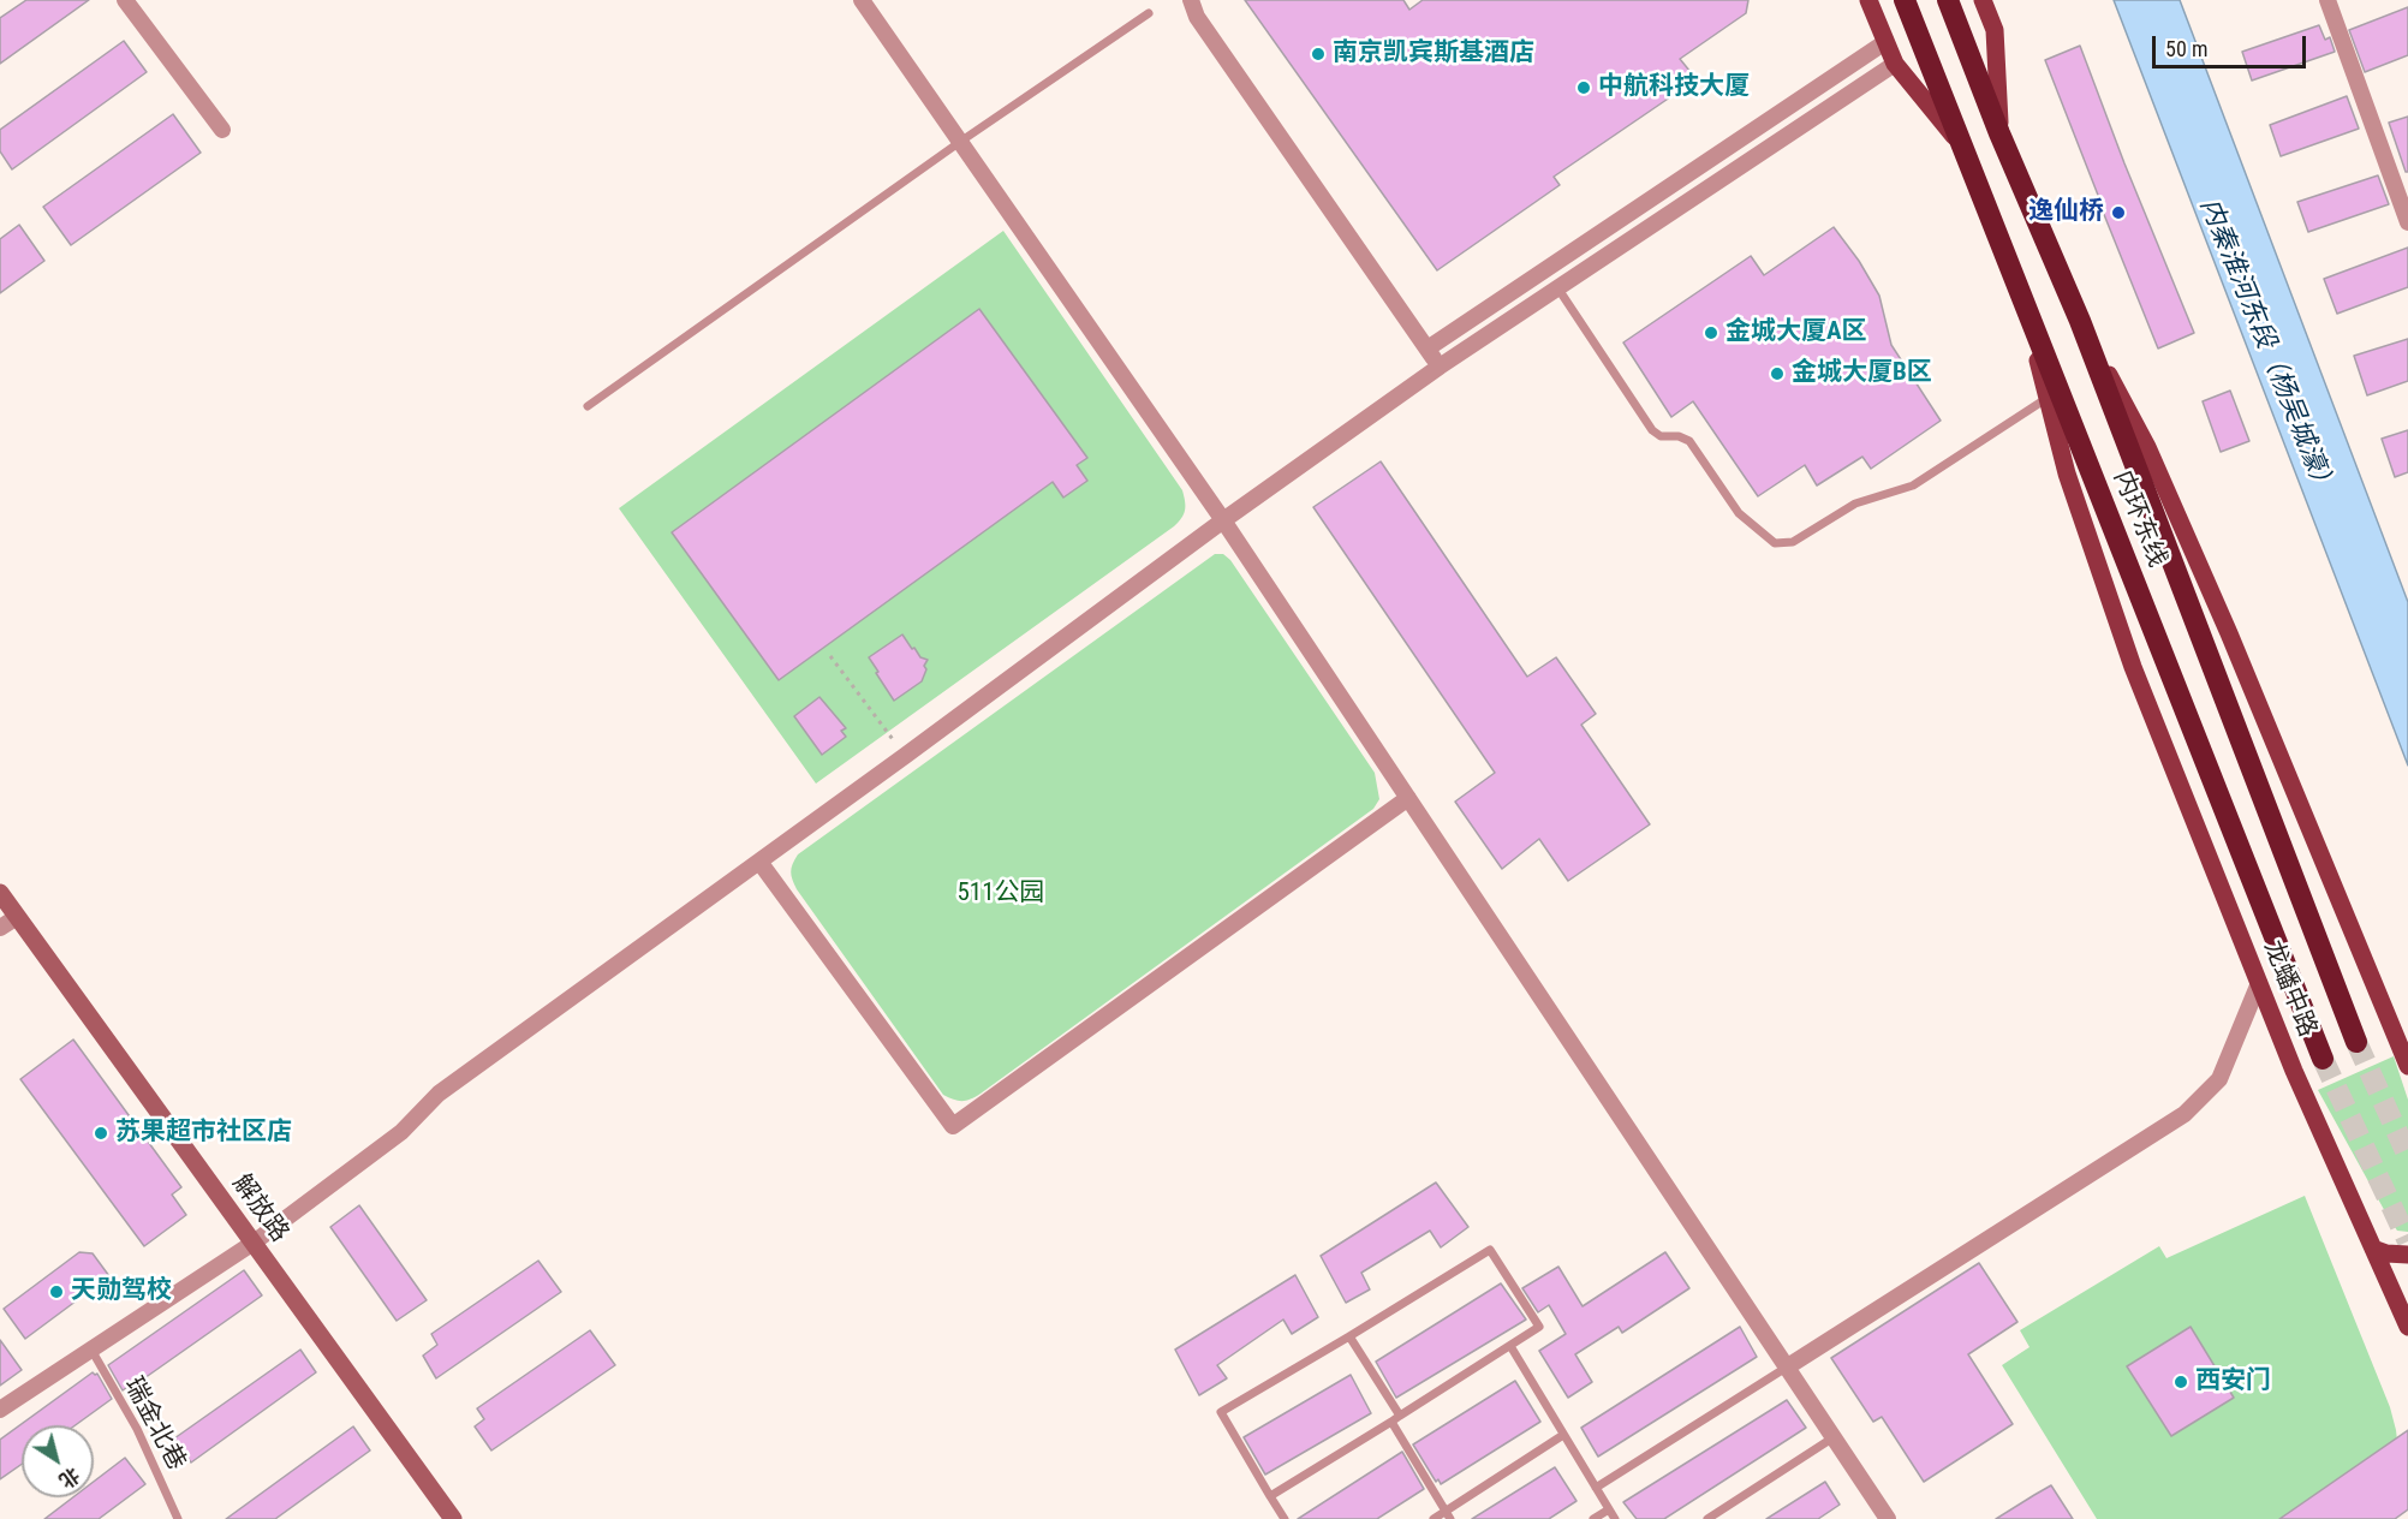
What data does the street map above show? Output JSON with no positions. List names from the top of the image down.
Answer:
{
  "streets": {
    "highway": ["内环东线"],
    "main road": ["龙蟠中路"],
    "street": ["解放路"],
    "lane": ["瑞金北巷"]
  },
  "crossings": [
    ["内环东线", "龙蟠中路"]
  ],
  "water": ["内秦淮河东段（杨吴城濠）"],
  "parks": ["511公园"],
  "places": [
    "南京凯宾斯基酒店",
    "中航科技大厦",
    "逸仙桥",
    "金城大厦A区",
    "金城大厦B区",
    "苏果超市社区店",
    "天勋驾校",
    "西安门"
  ],
  "scale_bar": "50 m",
  "north": "bottom right"
}
